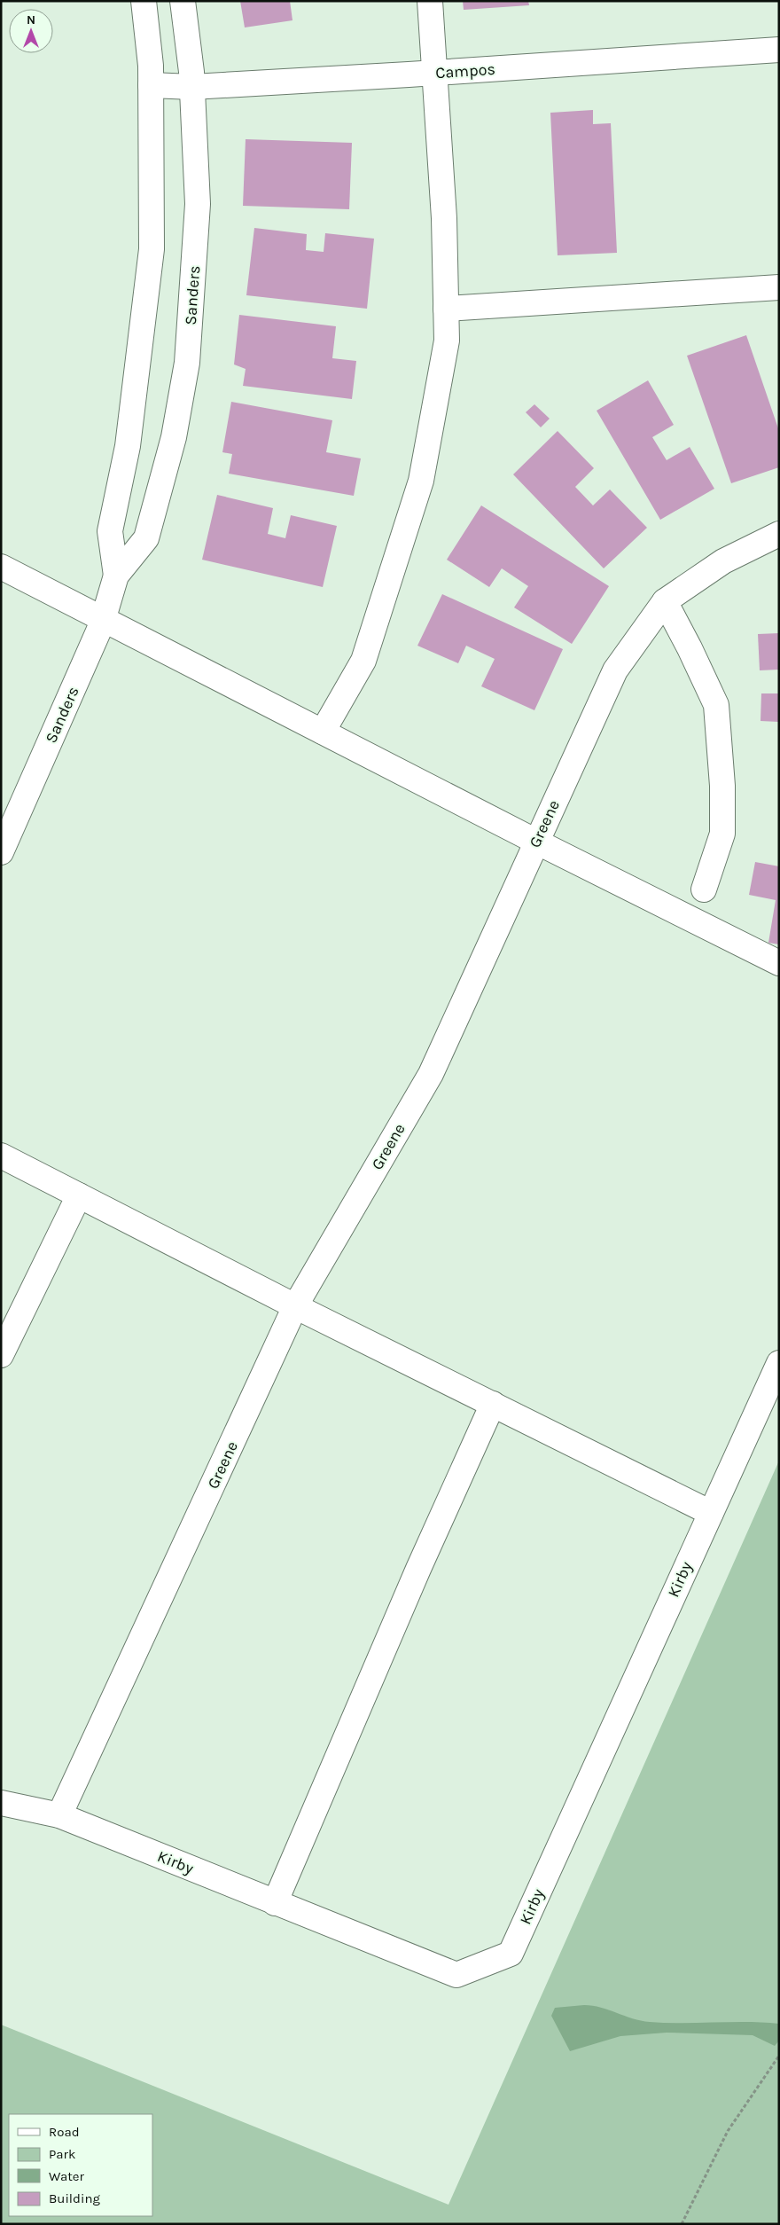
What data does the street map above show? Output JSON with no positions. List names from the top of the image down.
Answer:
{
  "streets": {
    "street": [
      "Campos",
      "Sanders",
      "Greene",
      "Kirby"
    ]
  },
  "crossings": [
    ["Campos", "Sanders"],
    ["Greene", "Kirby"]
  ],
  "legend": [
    "Road",
    "Park",
    "Water",
    "Building"
  ],
  "north": "top"
}
